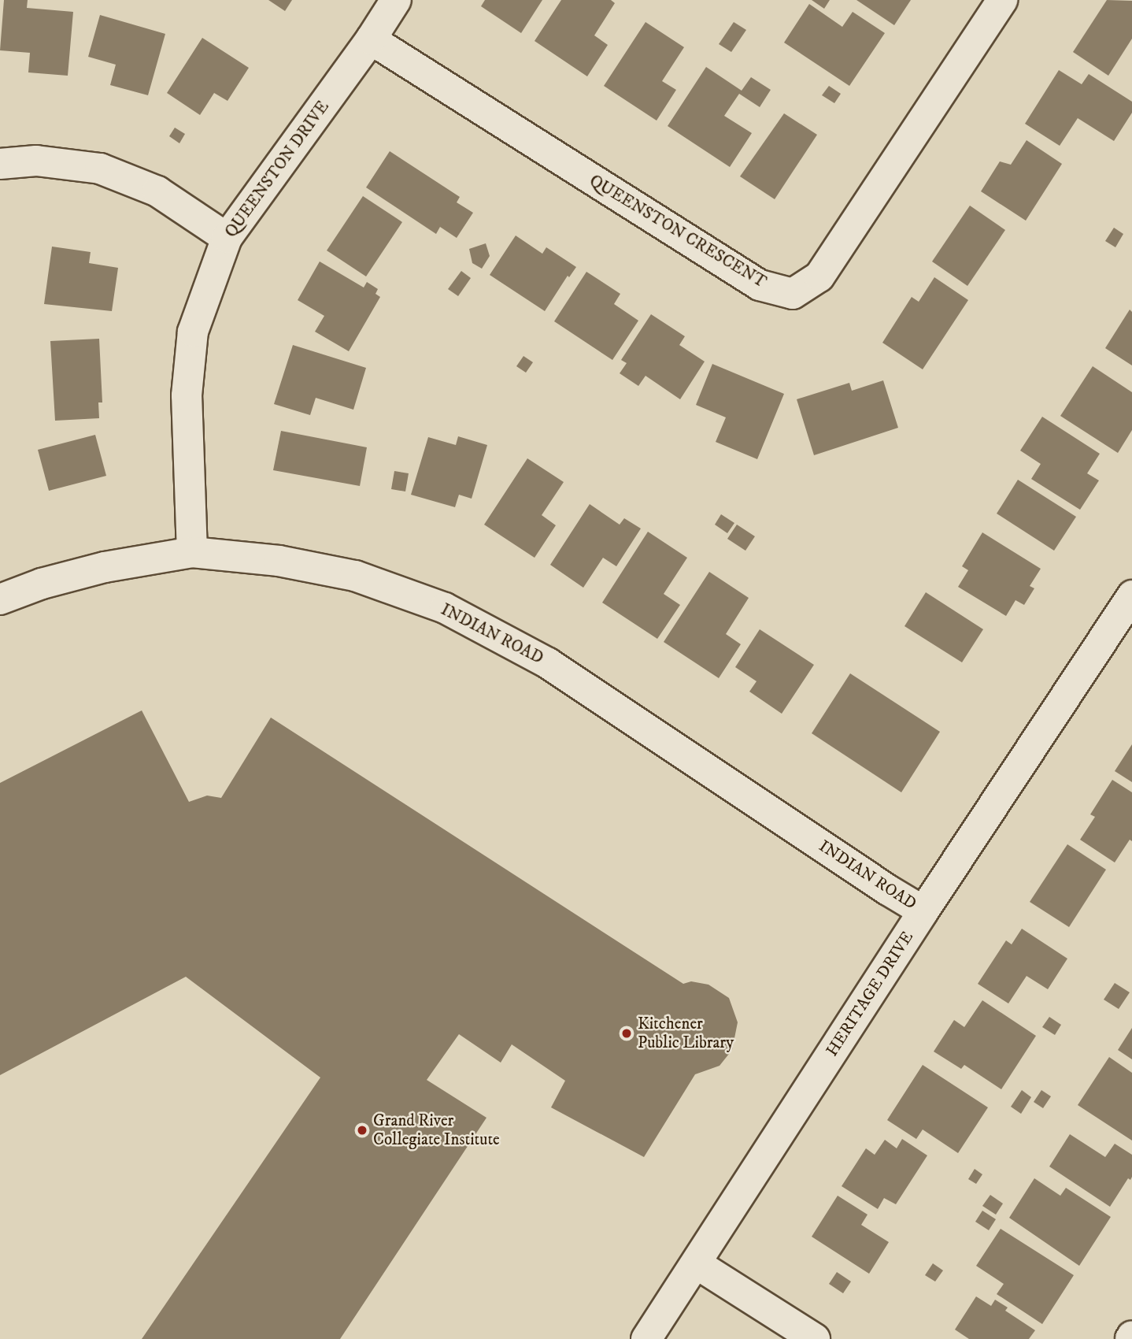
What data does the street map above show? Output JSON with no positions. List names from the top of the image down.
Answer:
{
  "streets": {
    "street": [
      "QUEENSTON DRIVE",
      "QUEENSTON CRESCENT",
      "INDIAN ROAD",
      "HERITAGE DRIVE"
    ]
  },
  "crossings": [
    ["QUEENSTON DRIVE", "QUEENSTON CRESCENT"],
    ["QUEENSTON DRIVE", "INDIAN ROAD"],
    ["INDIAN ROAD", "HERITAGE DRIVE"]
  ],
  "places": ["Kitchener Public Library", "Grand River Collegiate Institute"]
}
